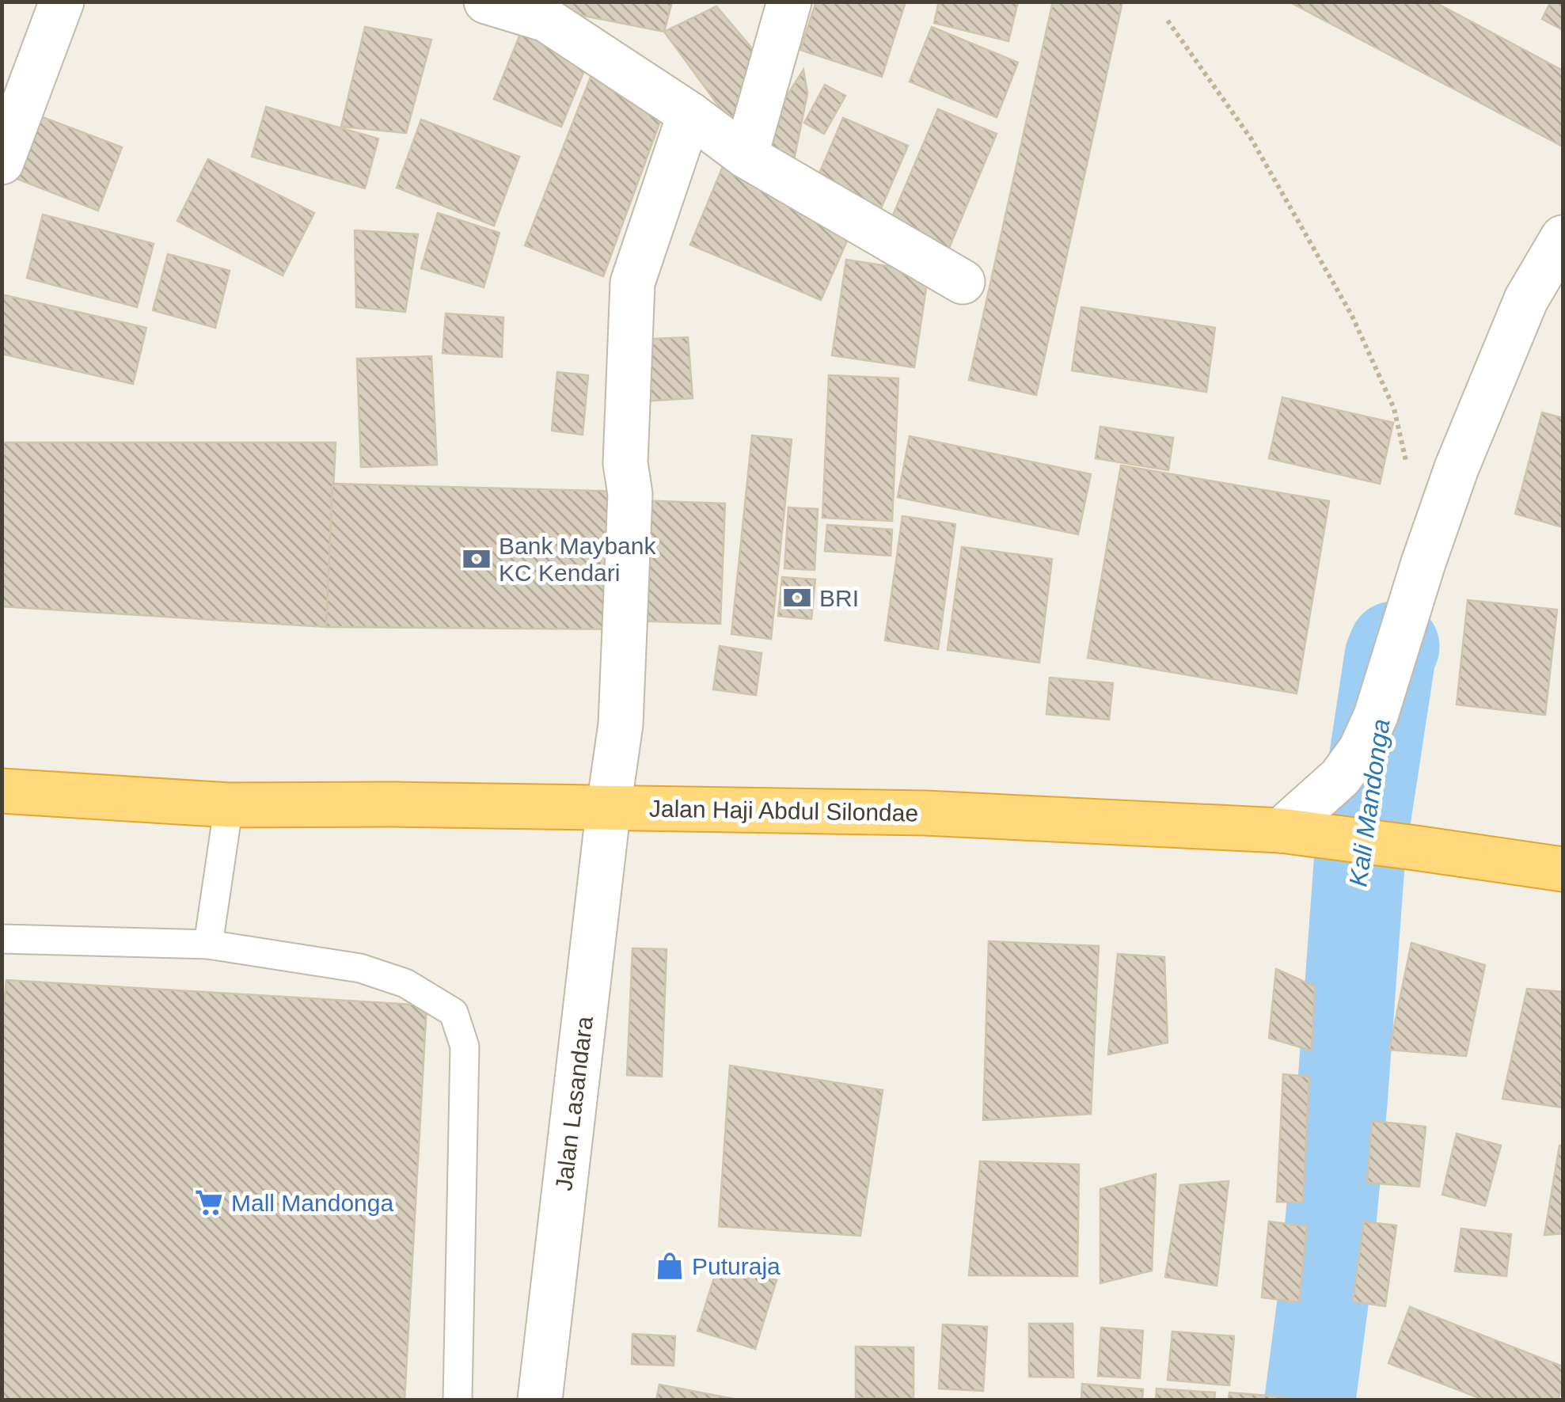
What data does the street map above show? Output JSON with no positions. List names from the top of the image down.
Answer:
{
  "streets": {
    "highway": ["Jalan Haji Abdul Silondae"],
    "street": ["Jalan Lasandara"]
  },
  "crossings": [
    ["Jalan Haji Abdul Silondae", "Jalan Lasandara"]
  ],
  "water": ["Kali Mandonga"],
  "places": {
    "bank": ["Bank Maybank KC Kendari", "BRI"],
    "supermarket": ["Mall Mandonga"],
    "shop": ["Puturaja"]
  }
}
